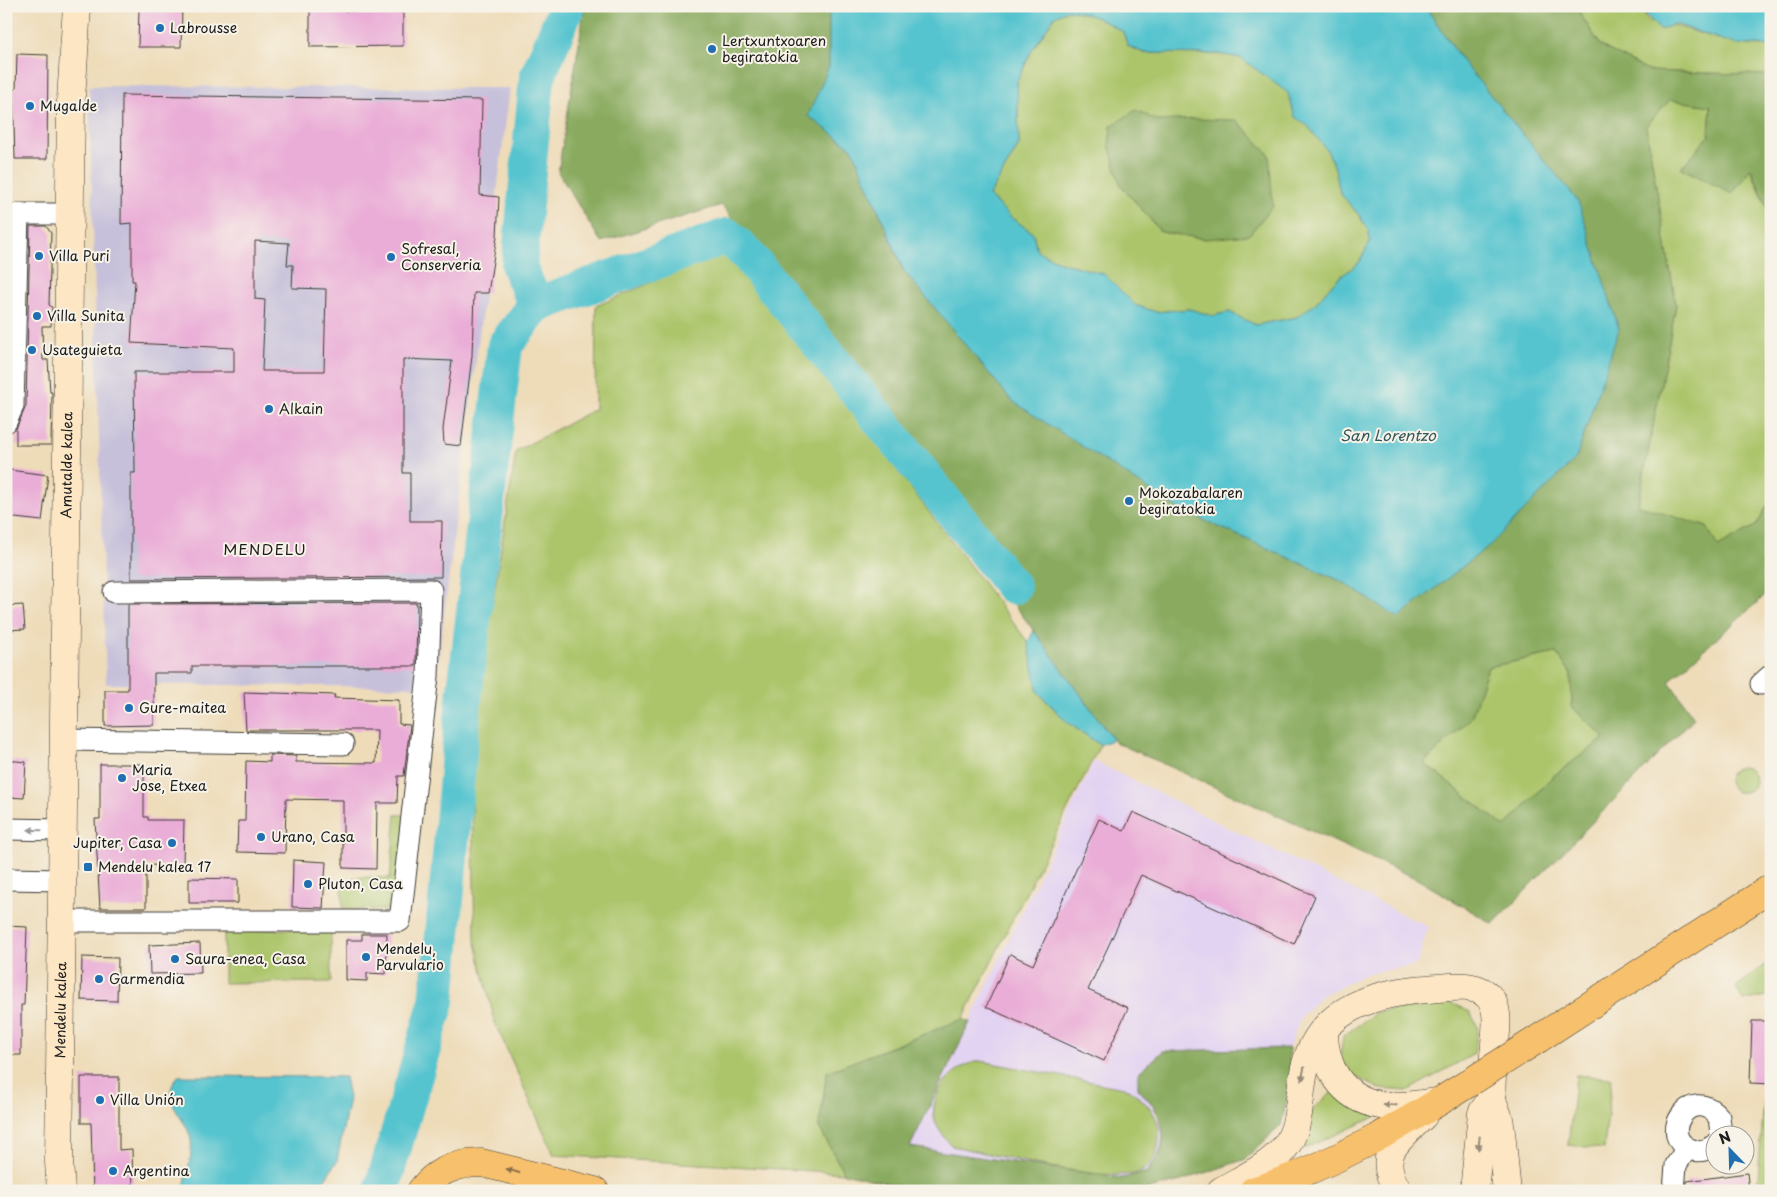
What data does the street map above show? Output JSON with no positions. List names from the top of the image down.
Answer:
{
  "streets": {
    "main road": ["Amutalde kalea", "Mendelu kalea"]
  },
  "crossings": [
    ["Amutalde kalea", "Mendelu kalea"]
  ],
  "districts": ["MENDELU"],
  "water": ["San Lorentzo"],
  "places": {
    "other": [
      "Labrousse",
      "Lertxuntxoaren begiratokia",
      "Mugalde",
      "Villa Puri",
      "Sofresal, Conserveria",
      "Villa Sunita",
      "Usateguieta",
      "Alkain",
      "Mokozabalaren begiratokia",
      "Gure-maitea",
      "Maria Jose, Etxea",
      "Urano, Casa",
      "Jupiter, Casa",
      "Pluton, Casa",
      "Mendelu, Parvulario",
      "Saura-enea, Casa",
      "Garmendia",
      "Villa Unión",
      "Argentina"
    ],
    "transit": ["Mendelu kalea 17"]
  },
  "north": "top left"
}
